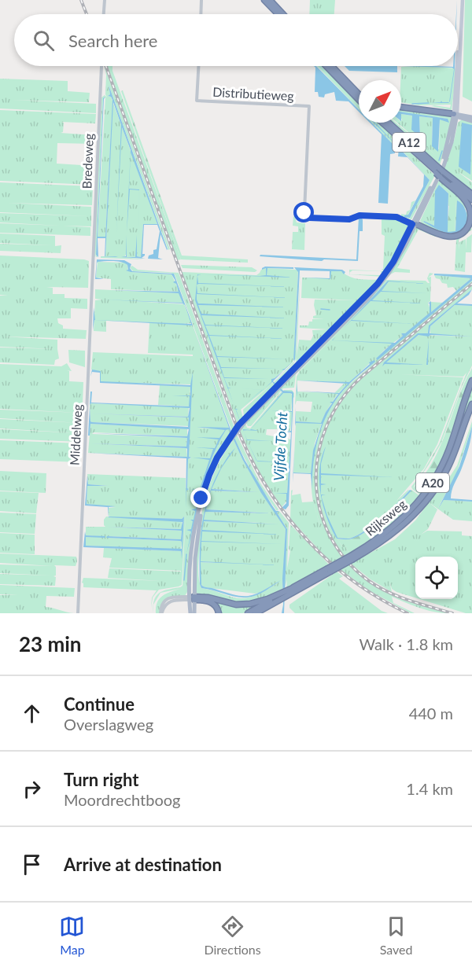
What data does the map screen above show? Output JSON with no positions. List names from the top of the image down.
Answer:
{
  "streets": {
    "highway": ["A12", "A20", "Rijksweg"],
    "street": ["Distributieweg", "Bredeweg", "Middelweg"]
  },
  "crossings": [
    ["Distributieweg", "A12"],
    ["Bredeweg", "Middelweg"],
    ["A20", "Rijksweg"]
  ],
  "water": ["Vijfde Tocht"],
  "north": "top right",
  "page": {
    "search": "Search here",
    "heading": ["23 min", "Walk · 1.8 km"],
    "list": [
      ["Continue", "Overslagweg", "440 m"],
      ["Turn right", "Moordrechtboog", "1.4 km"],
      "Arrive at destination"
    ],
    "nav": ["Map", "Directions", "Saved"]
  }
}
